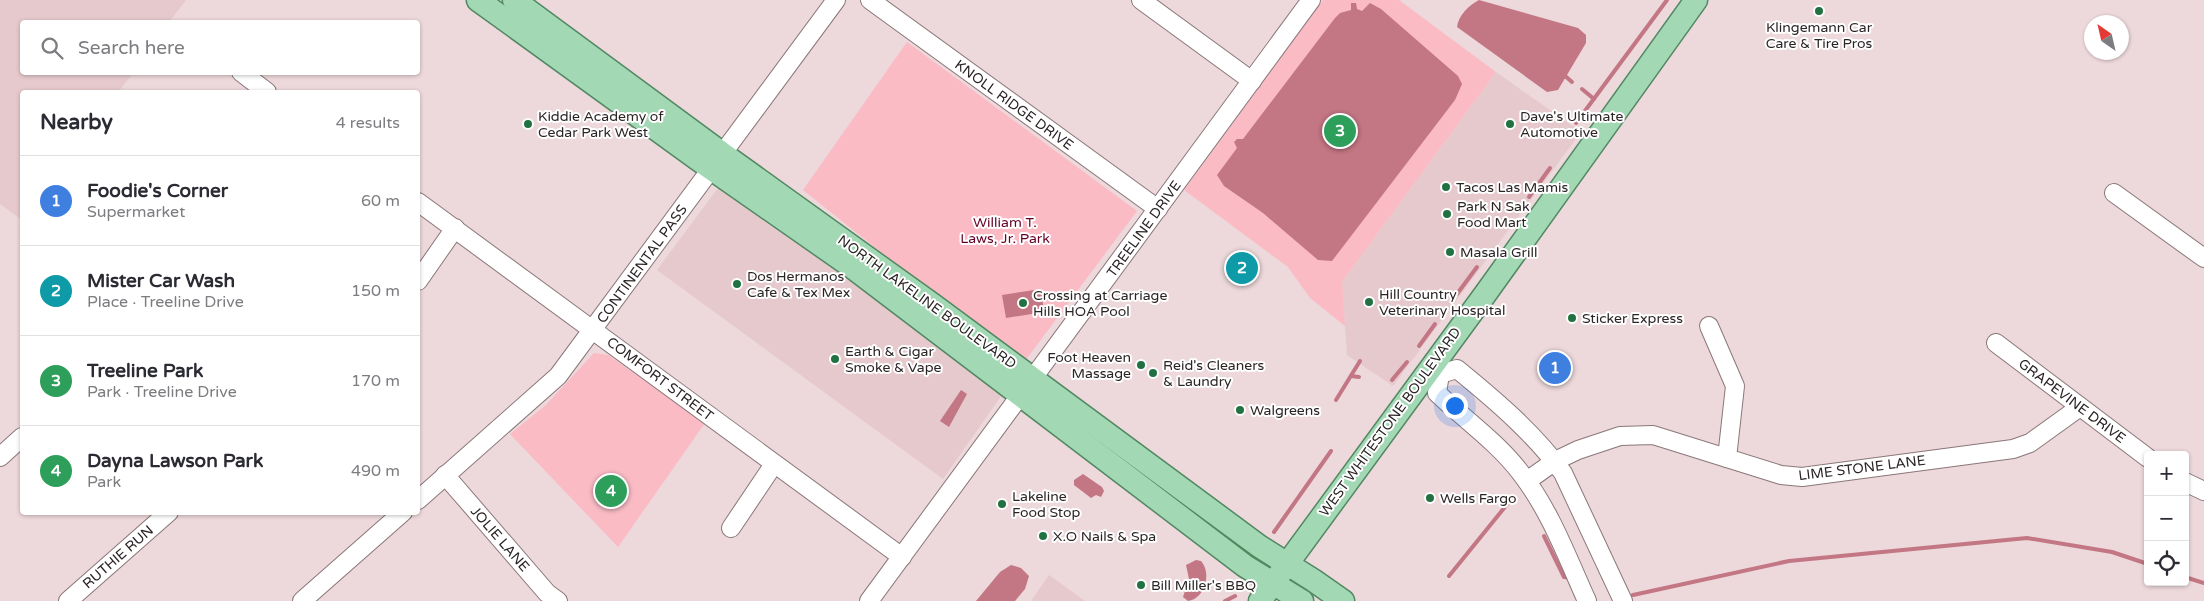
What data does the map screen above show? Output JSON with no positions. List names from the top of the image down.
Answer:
{
  "streets": {
    "main road": ["NORTH LAKELINE BOULEVARD", "WEST WHITESTONE BOULEVARD"],
    "street": [
      "KNOLL RIDGE DRIVE",
      "TREELINE DRIVE",
      "CONTINENTAL PASS",
      "COMFORT STREET",
      "GRAPEVINE DRIVE",
      "LIME STONE LANE",
      "JOLIE LANE",
      "RUTHIE RUN"
    ]
  },
  "crossings": [
    ["KNOLL RIDGE DRIVE", "TREELINE DRIVE"],
    ["TREELINE DRIVE", "NORTH LAKELINE BOULEVARD"],
    ["TREELINE DRIVE", "COMFORT STREET"],
    ["CONTINENTAL PASS", "NORTH LAKELINE BOULEVARD"],
    ["CONTINENTAL PASS", "COMFORT STREET"],
    ["CONTINENTAL PASS", "JOLIE LANE"],
    ["NORTH LAKELINE BOULEVARD", "WEST WHITESTONE BOULEVARD"],
    ["GRAPEVINE DRIVE", "LIME STONE LANE"]
  ],
  "parks": ["William T. Laws, Jr. Park"],
  "places": [
    "Klingemann Car Care & Tire Pros",
    "Kiddie Academy of Cedar Park West",
    "Dave's Ultimate Automotive",
    "Tacos Las Mamis",
    "Park N Sak Food Mart",
    "Masala Grill",
    "Dos Hermanos Cafe & Tex Mex",
    "Hill Country Veterinary Hospital",
    "Crossing at Carriage Hills HOA Pool",
    "Sticker Express",
    "Earth & Cigar Smoke & Vape",
    "Foot Heaven Massage",
    "Reid's Cleaners & Laundry",
    "Walgreens",
    "Wells Fargo",
    "Lakeline Food Stop",
    "X.O Nails & Spa",
    "Bill Miller's BBQ"
  ],
  "north": "top left",
  "page": {
    "search": "Search here",
    "heading": ["Nearby", "4 results"],
    "pins": [
      "3",
      "2",
      "1",
      "4"
    ],
    "list": [
      {
        "mark": "1",
        "name": "Foodie's Corner",
        "note": "Supermarket",
        "value": "60 m"
      },
      {
        "mark": "2",
        "name": "Mister Car Wash",
        "note": "Place · Treeline Drive",
        "value": "150 m"
      },
      {
        "mark": "3",
        "name": "Treeline Park",
        "note": "Park · Treeline Drive",
        "value": "170 m"
      },
      {
        "mark": "4",
        "name": "Dayna Lawson Park",
        "note": "Park",
        "value": "490 m"
      }
    ],
    "map_buttons": ["+", "−"]
  }
}
